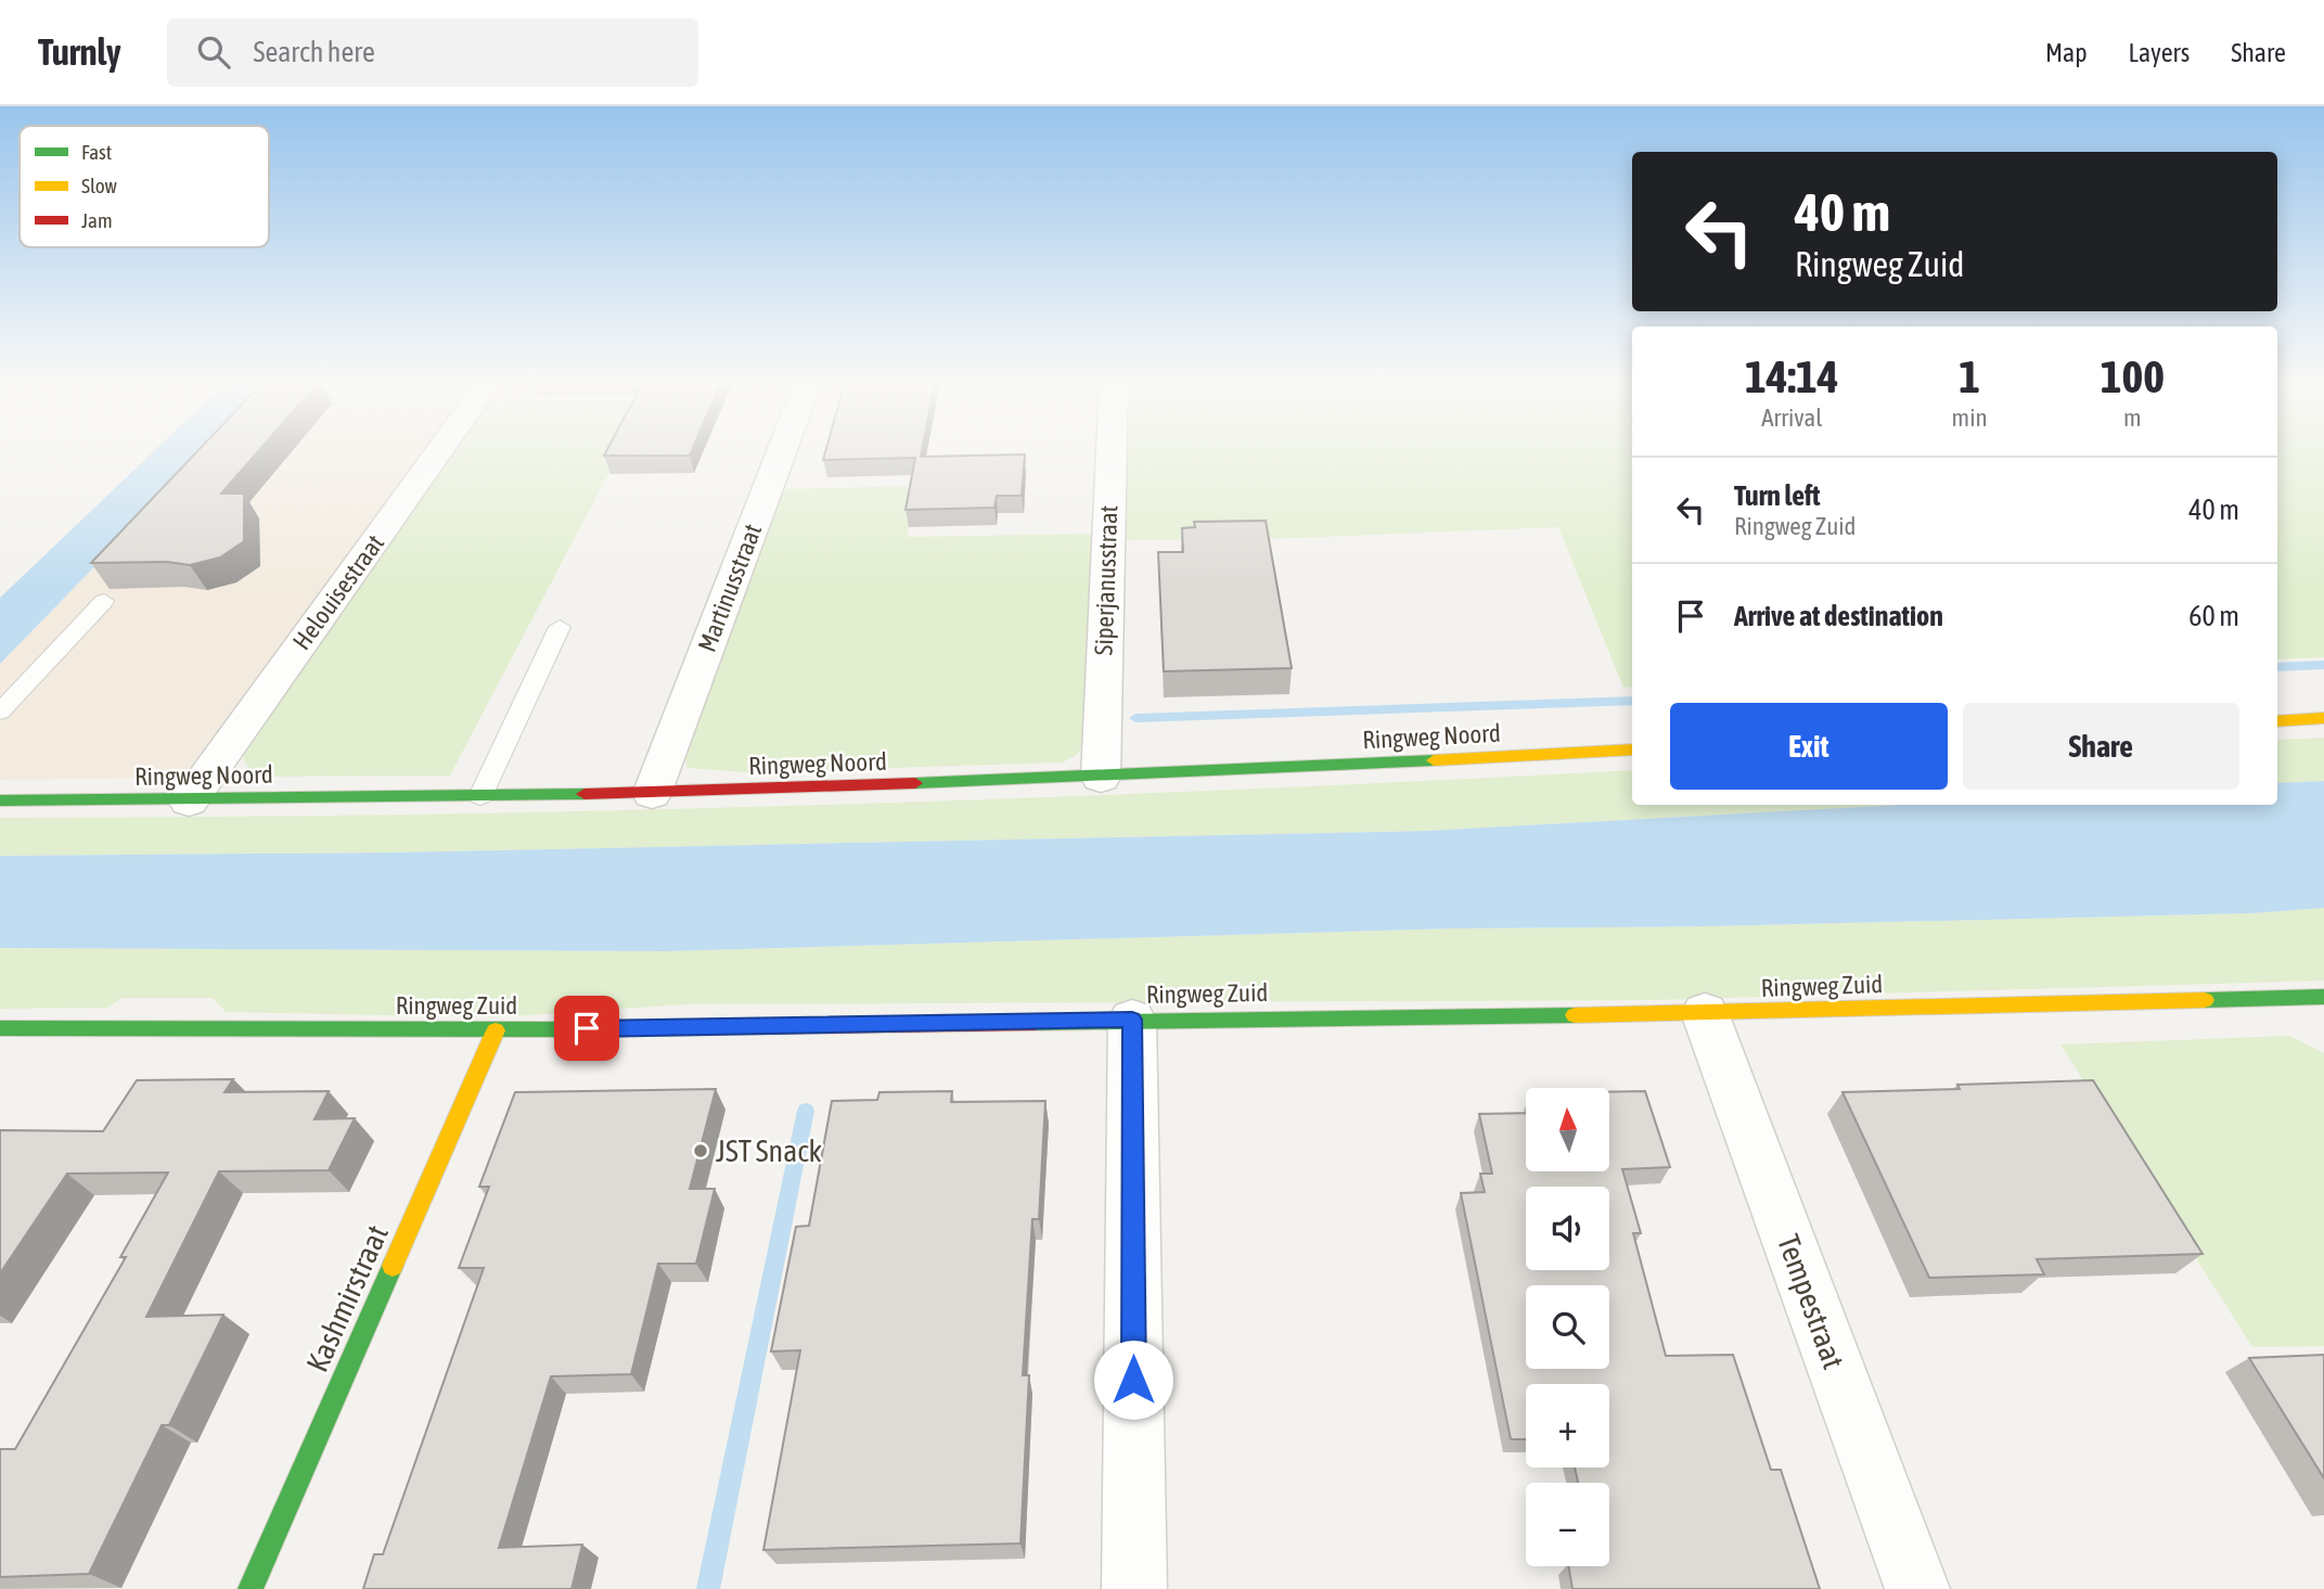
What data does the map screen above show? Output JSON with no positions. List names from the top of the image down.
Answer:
{
  "streets": {
    "street": [
      "Siperjanusstraat",
      "Martinusstraat",
      "Helouisestraat",
      "Ringweg Noord",
      "Ringweg Zuid",
      "Kashmirstraat",
      "Tempestraat"
    ]
  },
  "crossings": [
    ["Siperjanusstraat", "Ringweg Noord"],
    ["Martinusstraat", "Ringweg Noord"],
    ["Helouisestraat", "Ringweg Noord"],
    ["Ringweg Zuid", "Kashmirstraat"],
    ["Ringweg Zuid", "Tempestraat"]
  ],
  "places": ["JST Snack"],
  "legend": ["Fast", "Slow", "Jam"],
  "north": "top",
  "page": {
    "header": "Turnly",
    "search": "Search here",
    "nav": ["Map", "Layers", "Share"],
    "turn": ["40 m", "Ringweg Zuid"],
    "eta": [
      "14:14",
      "Arrival",
      "1",
      "min",
      "100",
      "m"
    ],
    "list": [
      {
        "name": "Turn left",
        "note": "Ringweg Zuid",
        "value": "40 m"
      },
      {
        "name": "Arrive at destination",
        "value": "60 m"
      }
    ],
    "buttons": ["Exit", "Share"],
    "map_buttons": ["+", "−"]
  }
}
